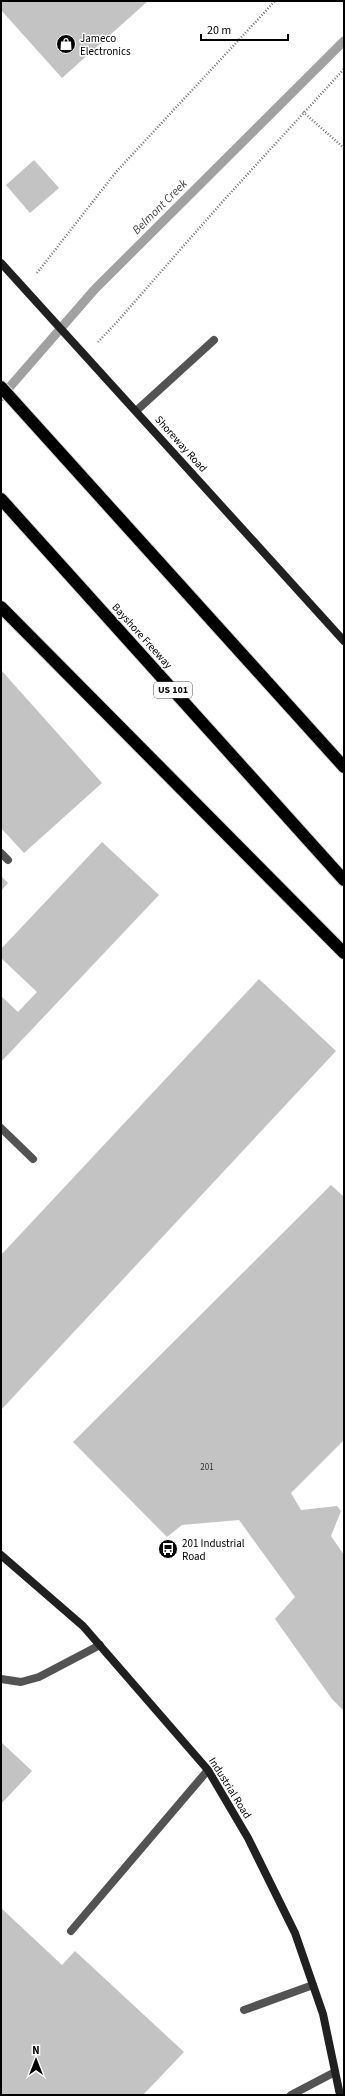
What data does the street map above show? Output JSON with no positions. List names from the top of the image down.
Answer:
{
  "streets": {
    "highway": ["Bayshore Freeway", "US 101"],
    "main road": ["Shoreway Road", "Industrial Road"]
  },
  "water": ["Belmont Creek"],
  "places": {
    "shop": ["Jameco Electronics"],
    "bus stop": ["201 Industrial Road"]
  },
  "house_numbers": ["201"],
  "scale_bar": "20 m",
  "north": "top"
}
